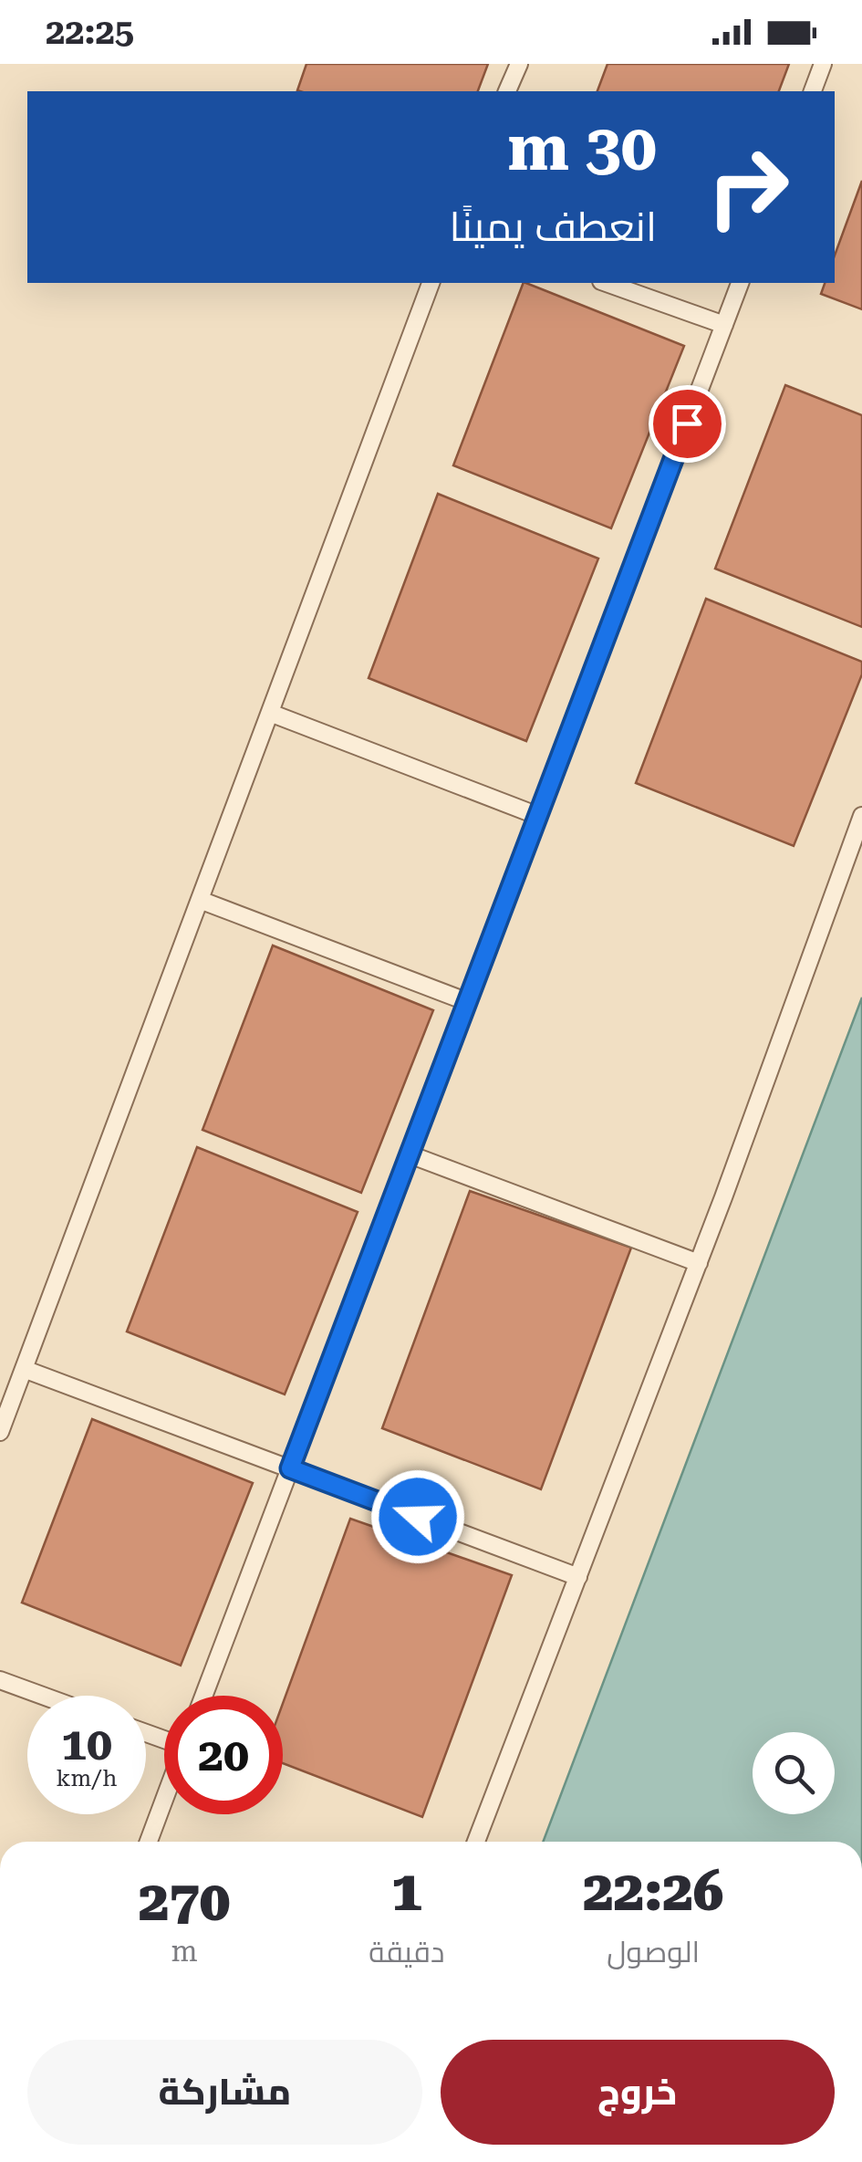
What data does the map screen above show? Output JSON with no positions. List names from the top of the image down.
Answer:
{
  "page": {
    "status": "22:25",
    "turn": ["30 m", "انعطف يمينًا"],
    "speed": "10 km/h",
    "limit": "20",
    "eta": [
      "22:26",
      "الوصول",
      "1",
      "دقيقة",
      "270",
      "m"
    ],
    "buttons": ["خروج", "مشاركة"]
  }
}
